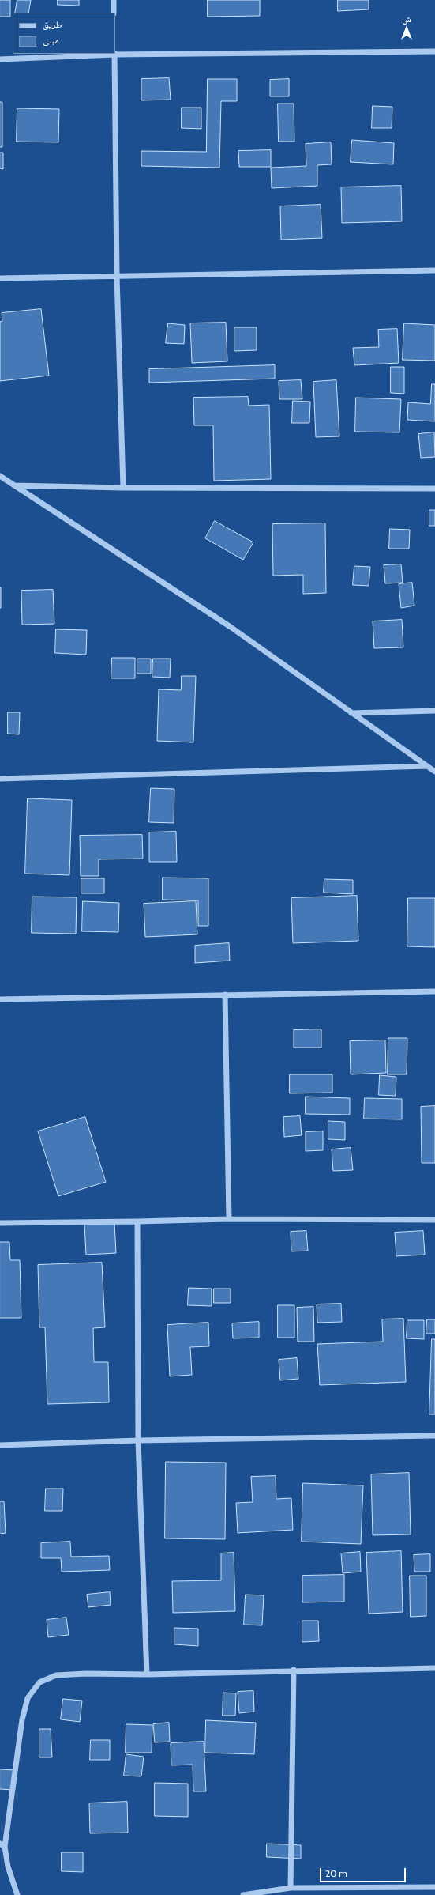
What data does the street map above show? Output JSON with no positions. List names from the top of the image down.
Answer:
{
  "legend": ["طريق", "مبنى"],
  "scale_bar": "20 m",
  "north": "top"
}
